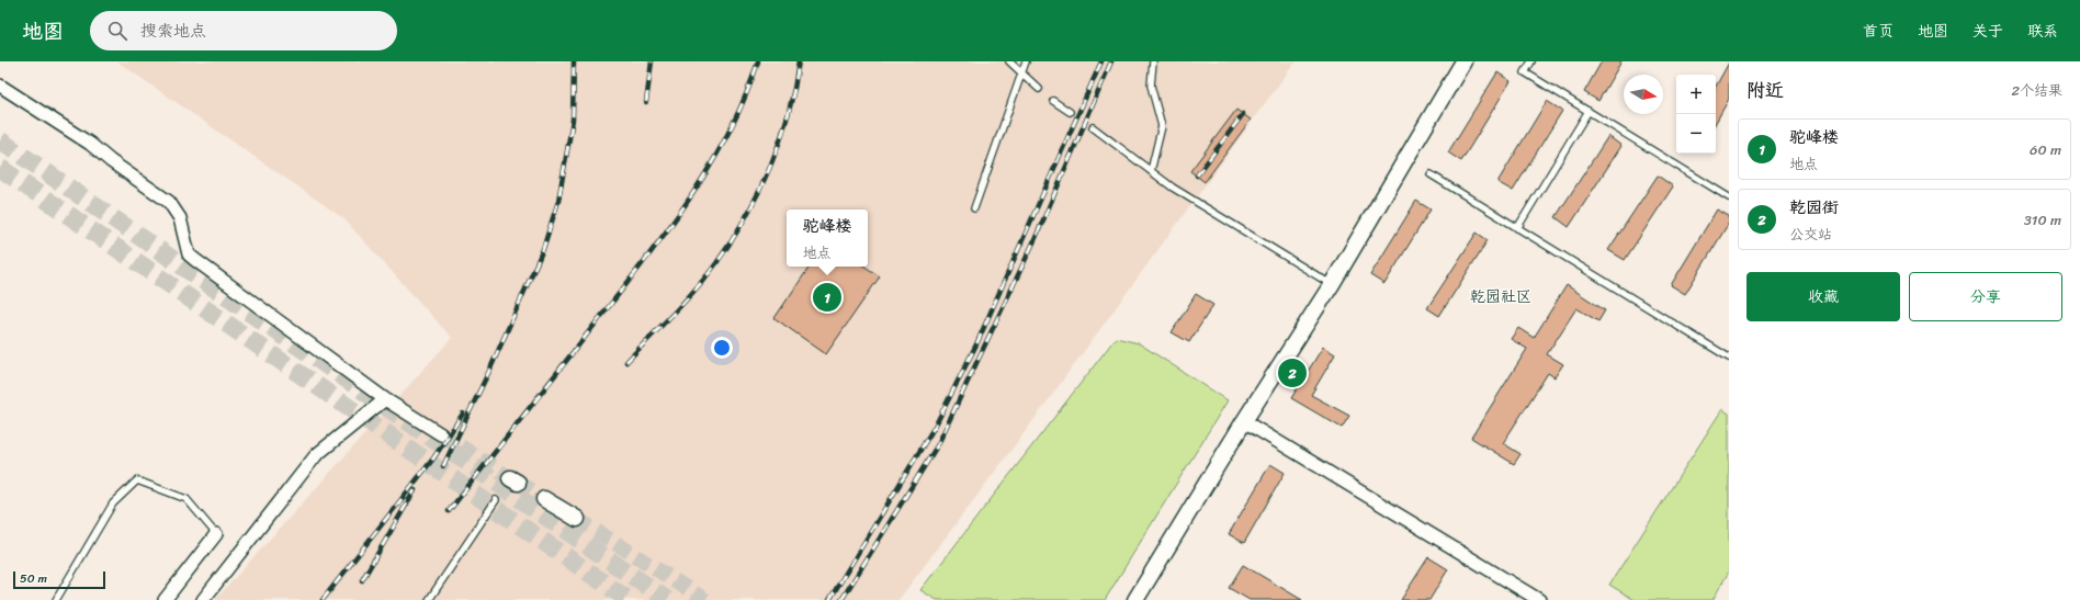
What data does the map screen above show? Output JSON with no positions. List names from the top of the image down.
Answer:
{
  "districts": ["乾园社区"],
  "scale_bar": "50 m",
  "north": "right",
  "page": {
    "header": "地图",
    "search": "搜索地点",
    "nav": [
      "首页",
      "地图",
      "关于",
      "联系"
    ],
    "heading": ["附近", "2个结果"],
    "map_buttons": ["+", "−"],
    "list": [
      {
        "mark": "1",
        "name": "驼峰楼",
        "note": "地点",
        "value": "60 m"
      },
      {
        "mark": "2",
        "name": "乾园街",
        "note": "公交站",
        "value": "310 m"
      }
    ],
    "popup": ["驼峰楼", "地点"],
    "buttons": ["收藏", "分享"],
    "pins": ["1", "2"],
    "scale": "50 m"
  }
}
